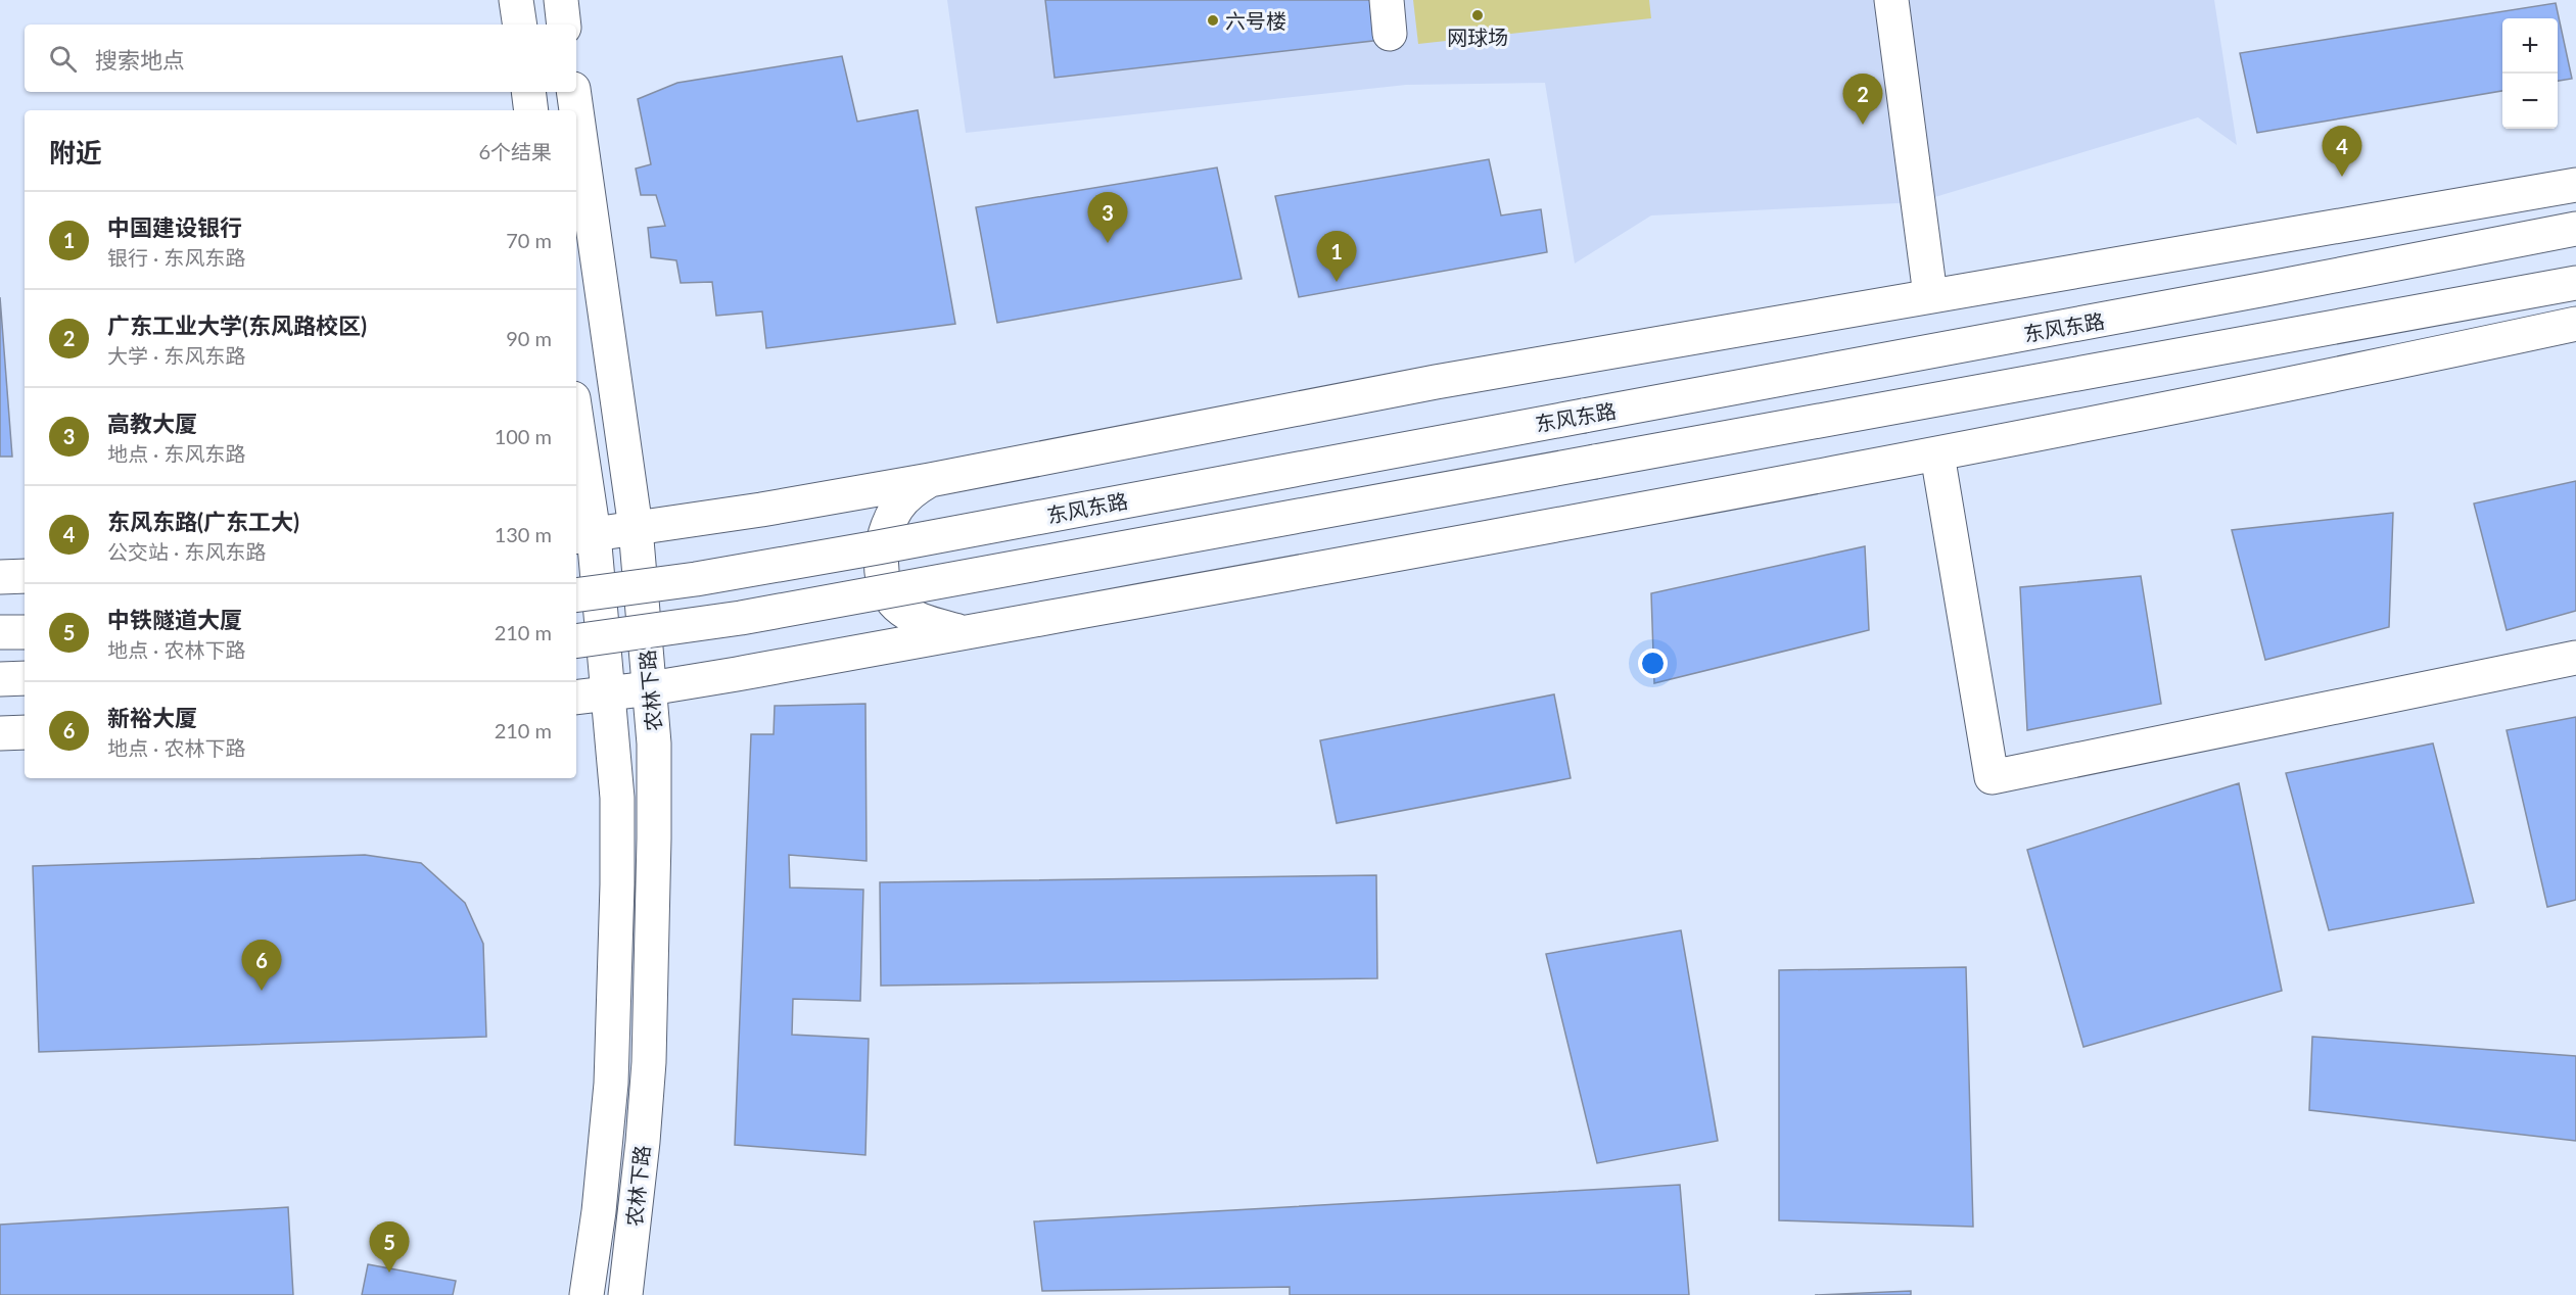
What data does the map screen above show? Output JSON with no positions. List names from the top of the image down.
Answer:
{
  "streets": {
    "main road": ["东风东路", "农林下路"]
  },
  "places": ["网球场", "六号楼"],
  "page": {
    "map_buttons": ["+", "−"],
    "search": "搜索地点",
    "pins": [
      "2",
      "4",
      "3",
      "1",
      "6",
      "5"
    ],
    "heading": ["附近", "6个结果"],
    "list": [
      {
        "mark": "1",
        "name": "中国建设银行",
        "note": "银行 · 东风东路",
        "value": "70 m"
      },
      {
        "mark": "2",
        "name": "广东工业大学(东风路校区)",
        "note": "大学 · 东风东路",
        "value": "90 m"
      },
      {
        "mark": "3",
        "name": "高教大厦",
        "note": "地点 · 东风东路",
        "value": "100 m"
      },
      {
        "mark": "4",
        "name": "东风东路(广东工大)",
        "note": "公交站 · 东风东路",
        "value": "130 m"
      },
      {
        "mark": "5",
        "name": "中铁隧道大厦",
        "note": "地点 · 农林下路",
        "value": "210 m"
      },
      {
        "mark": "6",
        "name": "新裕大厦",
        "note": "地点 · 农林下路",
        "value": "210 m"
      }
    ]
  }
}
